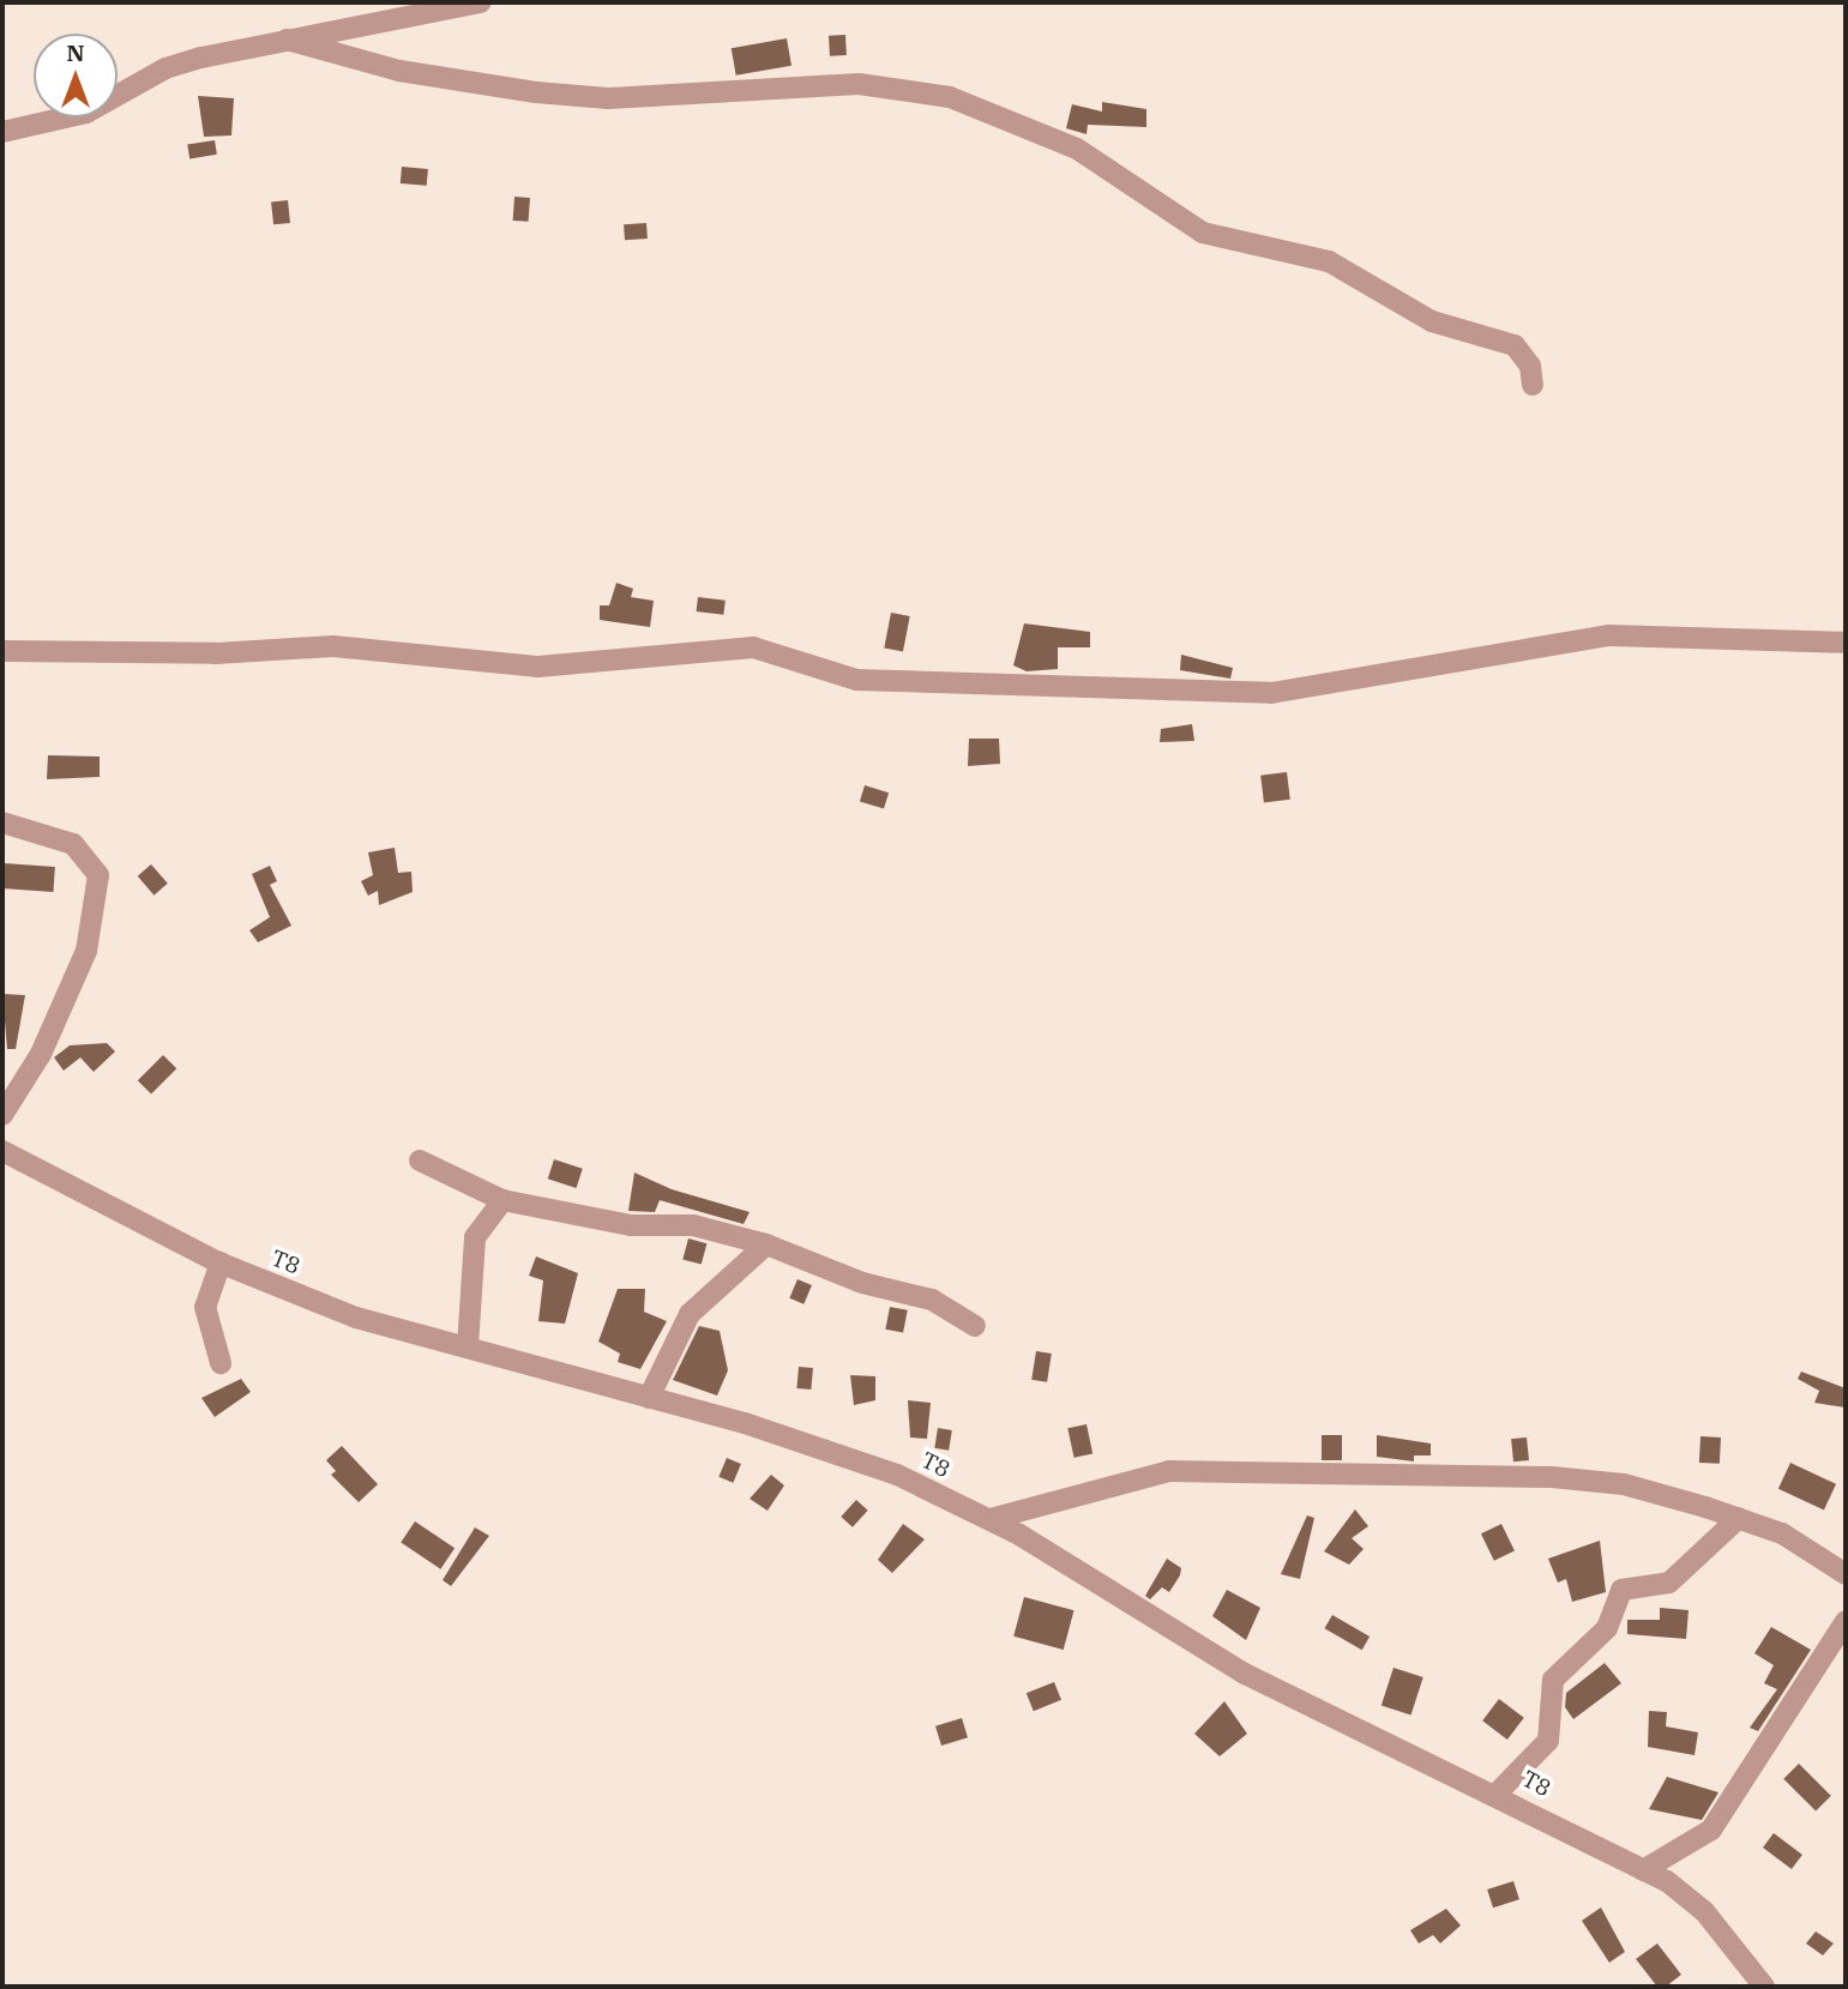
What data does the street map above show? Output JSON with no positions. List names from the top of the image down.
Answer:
{
  "streets": {
    "street": ["T8"]
  },
  "north": "top"
}
